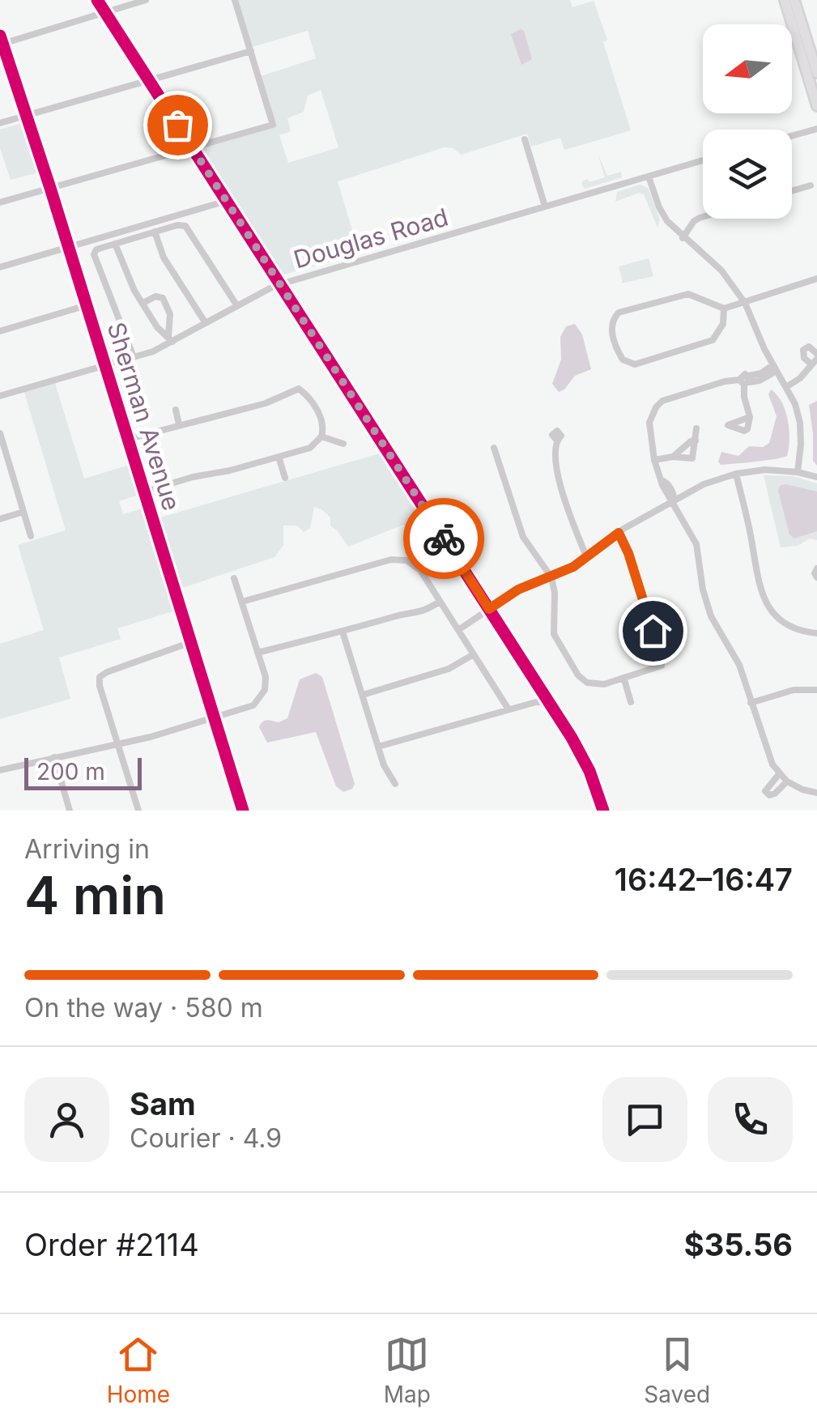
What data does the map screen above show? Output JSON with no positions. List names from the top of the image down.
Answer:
{
  "streets": {
    "street": ["Douglas Road", "Sherman Avenue"]
  },
  "crossings": [
    ["Douglas Road", "Sherman Avenue"]
  ],
  "scale_bar": "200 m",
  "north": "left",
  "page": {
    "scale": "200 m",
    "heading": ["4 min", "Arriving in", "16:42–16:47"],
    "panel": [
      "Sam",
      "Courier · 4.9",
      "Order #2114",
      "$35.56"
    ],
    "bar": "On the way · 580 m",
    "tabs": ["Home", "Map", "Saved"]
  }
}
